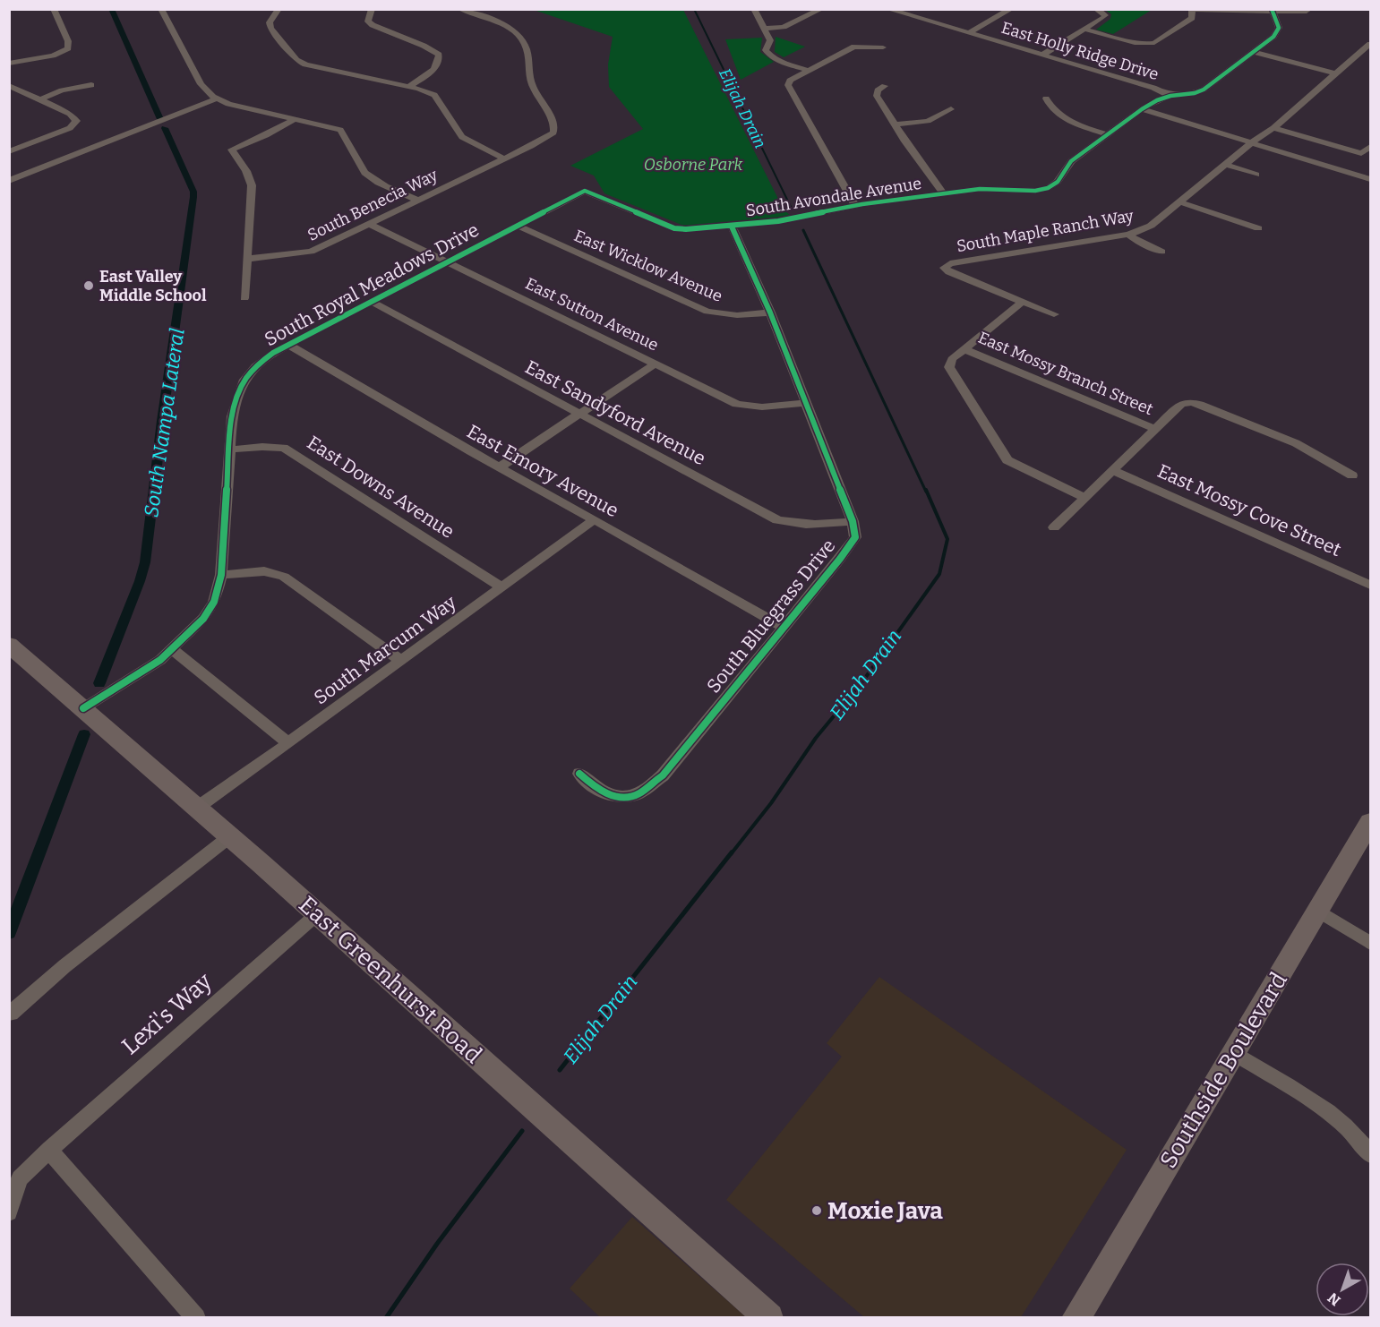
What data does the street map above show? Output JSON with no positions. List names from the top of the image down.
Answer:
{
  "streets": {
    "main road": ["East Greenhurst Road", "Southside Boulevard"],
    "street": [
      "East Holly Ridge Drive",
      "South Avondale Avenue",
      "South Benecia Way",
      "South Maple Ranch Way",
      "East Wicklow Avenue",
      "South Royal Meadows Drive",
      "East Sutton Avenue",
      "East Mossy Branch Street",
      "East Sandyford Avenue",
      "East Emory Avenue",
      "East Downs Avenue",
      "East Mossy Cove Street",
      "South Bluegrass Drive",
      "South Marcum Way",
      "Lexi's Way"
    ]
  },
  "crossings": [
    ["East Holly Ridge Drive", "South Avondale Avenue"],
    ["South Avondale Avenue", "South Royal Meadows Drive"],
    ["South Avondale Avenue", "South Bluegrass Drive"],
    ["South Benecia Way", "East Sutton Avenue"],
    ["East Wicklow Avenue", "South Royal Meadows Drive"],
    ["East Wicklow Avenue", "South Bluegrass Drive"],
    ["South Royal Meadows Drive", "East Sutton Avenue"],
    ["South Royal Meadows Drive", "East Sandyford Avenue"],
    ["South Royal Meadows Drive", "East Emory Avenue"],
    ["South Royal Meadows Drive", "East Downs Avenue"],
    ["South Royal Meadows Drive", "East Greenhurst Road"],
    ["East Sutton Avenue", "South Bluegrass Drive"],
    ["East Sandyford Avenue", "South Bluegrass Drive"],
    ["East Emory Avenue", "South Bluegrass Drive"],
    ["East Emory Avenue", "South Marcum Way"],
    ["East Downs Avenue", "South Marcum Way"],
    ["South Marcum Way", "East Greenhurst Road"],
    ["East Greenhurst Road", "Lexi's Way"]
  ],
  "water": ["Elijah Drain", "South Nampa Lateral"],
  "parks": ["Osborne Park"],
  "places": ["East Valley Middle School", "Moxie Java"],
  "north": "bottom left"
}
